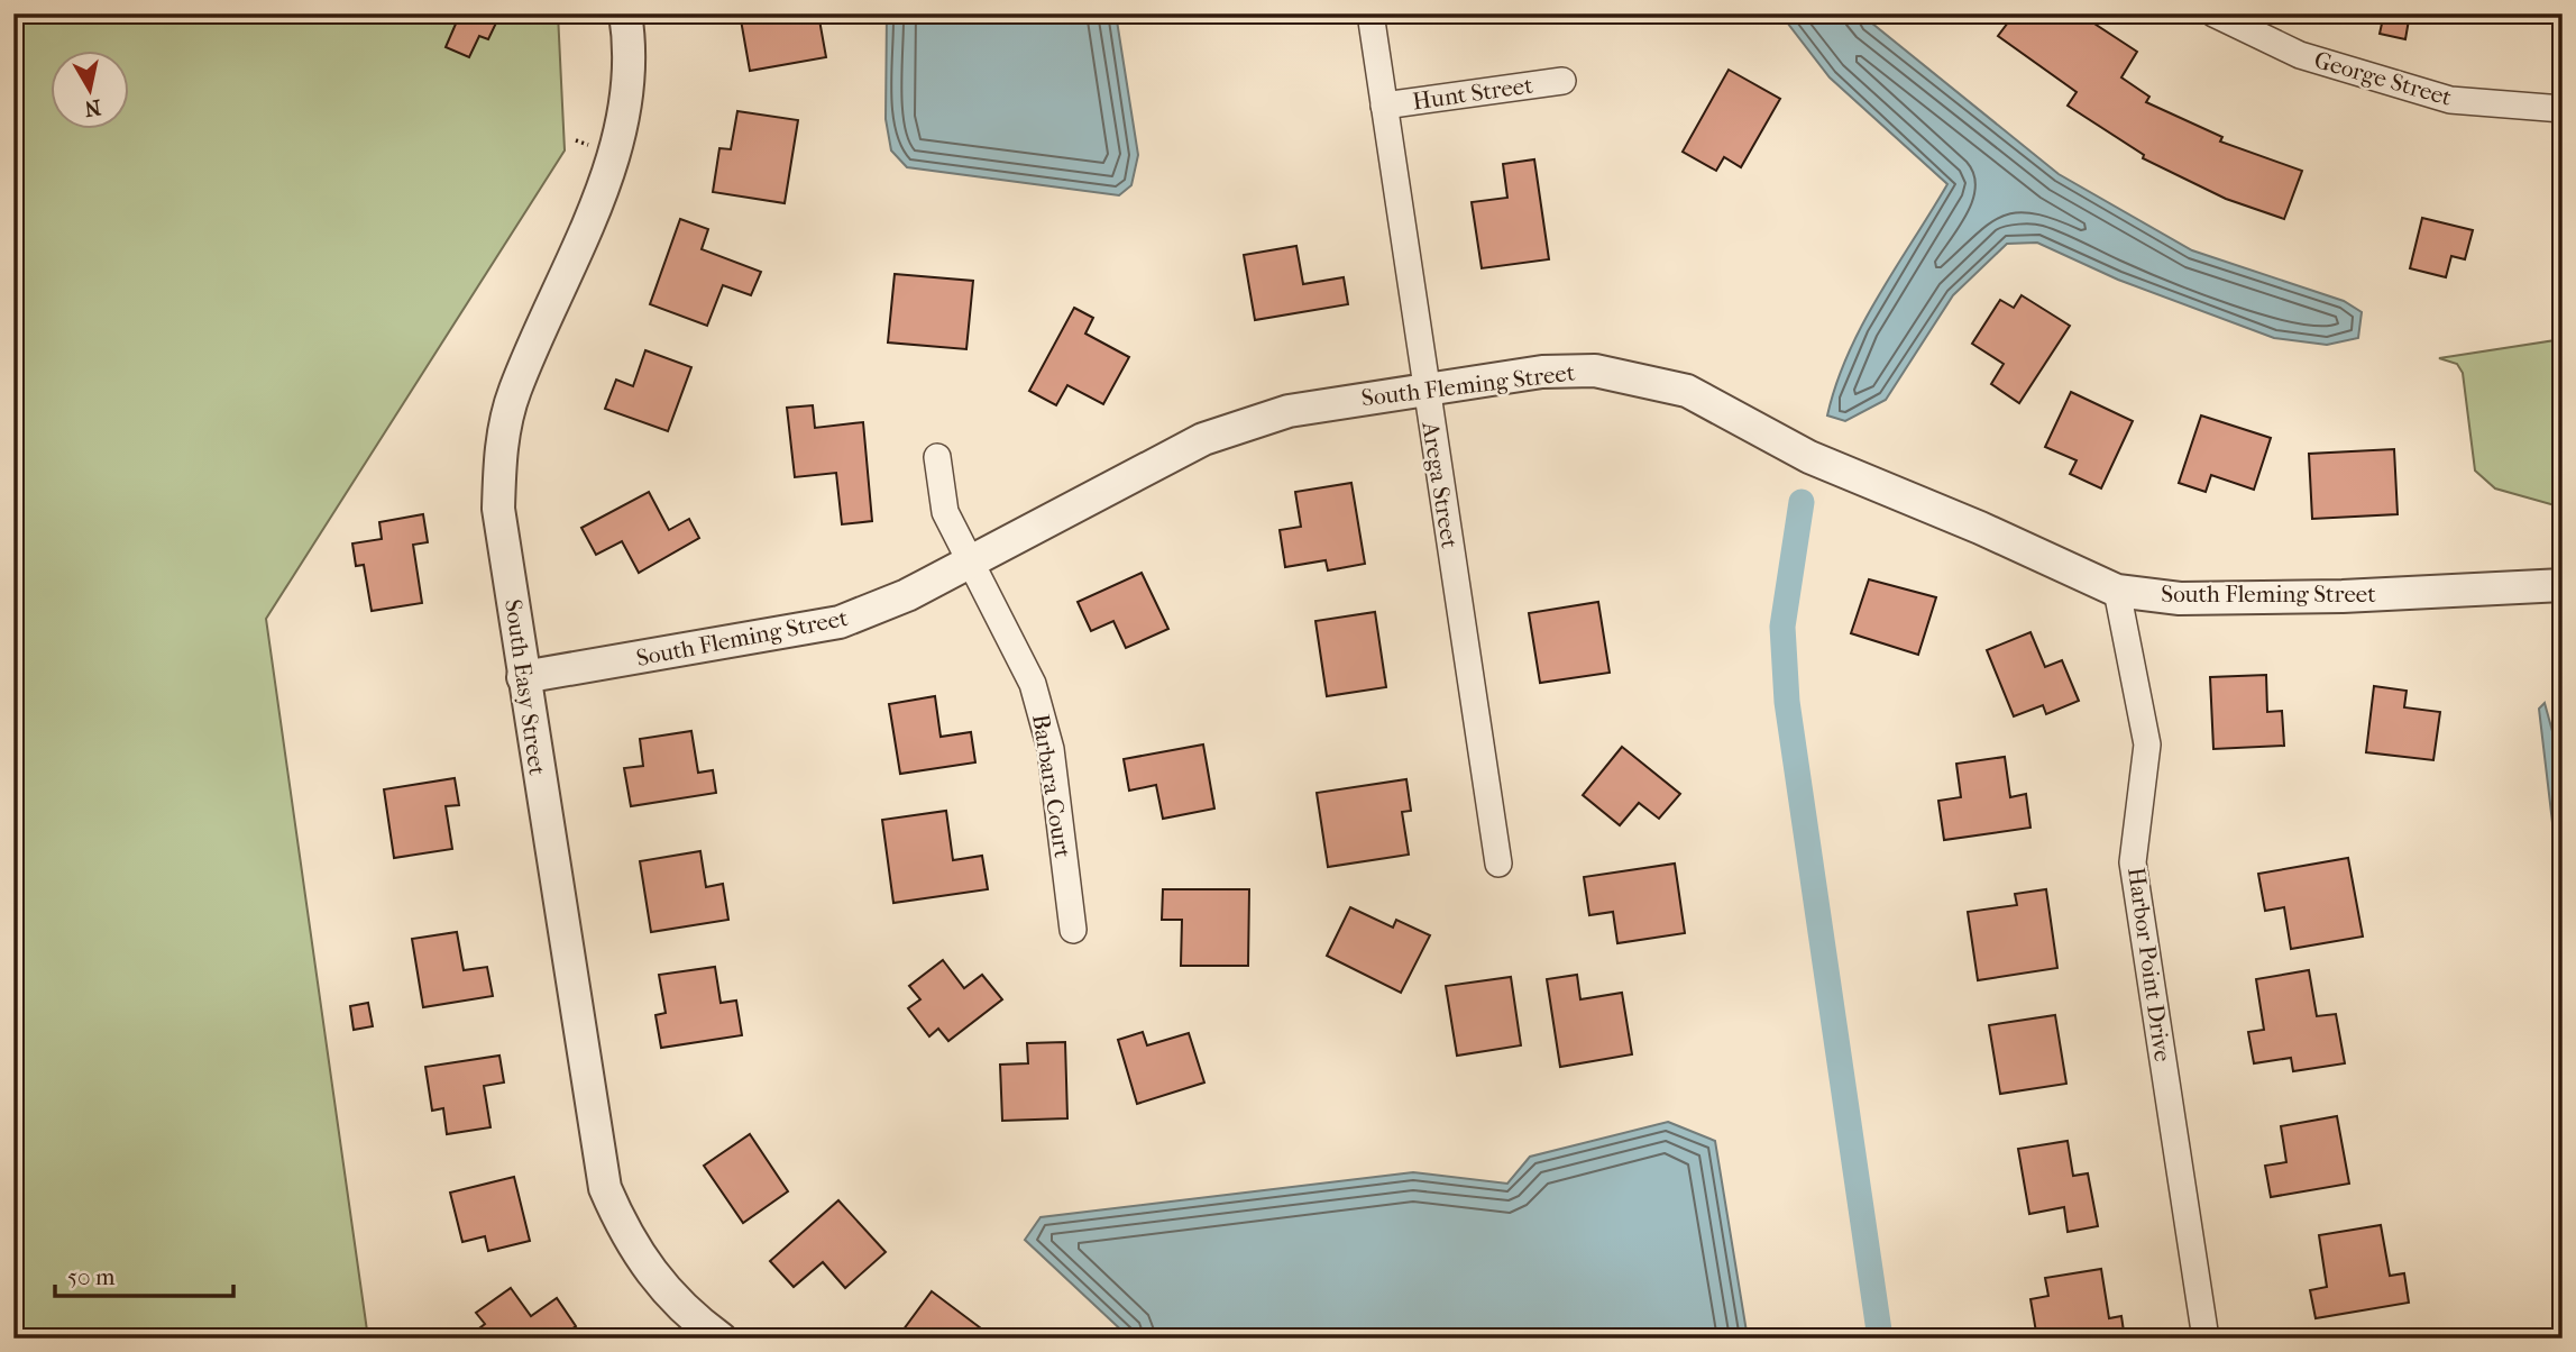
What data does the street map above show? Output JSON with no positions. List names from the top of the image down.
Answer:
{
  "streets": {
    "street": [
      "George Street",
      "Hunt Street",
      "South Fleming Street",
      "Arega Street",
      "South Easy Street",
      "Barbara Court",
      "Harbor Point Drive"
    ]
  },
  "crossings": [
    ["Hunt Street", "Arega Street"],
    ["South Fleming Street", "Arega Street"],
    ["South Fleming Street", "South Easy Street"],
    ["South Fleming Street", "Barbara Court"],
    ["South Fleming Street", "Harbor Point Drive"]
  ],
  "scale_bar": "50 m",
  "north": "bottom"
}
